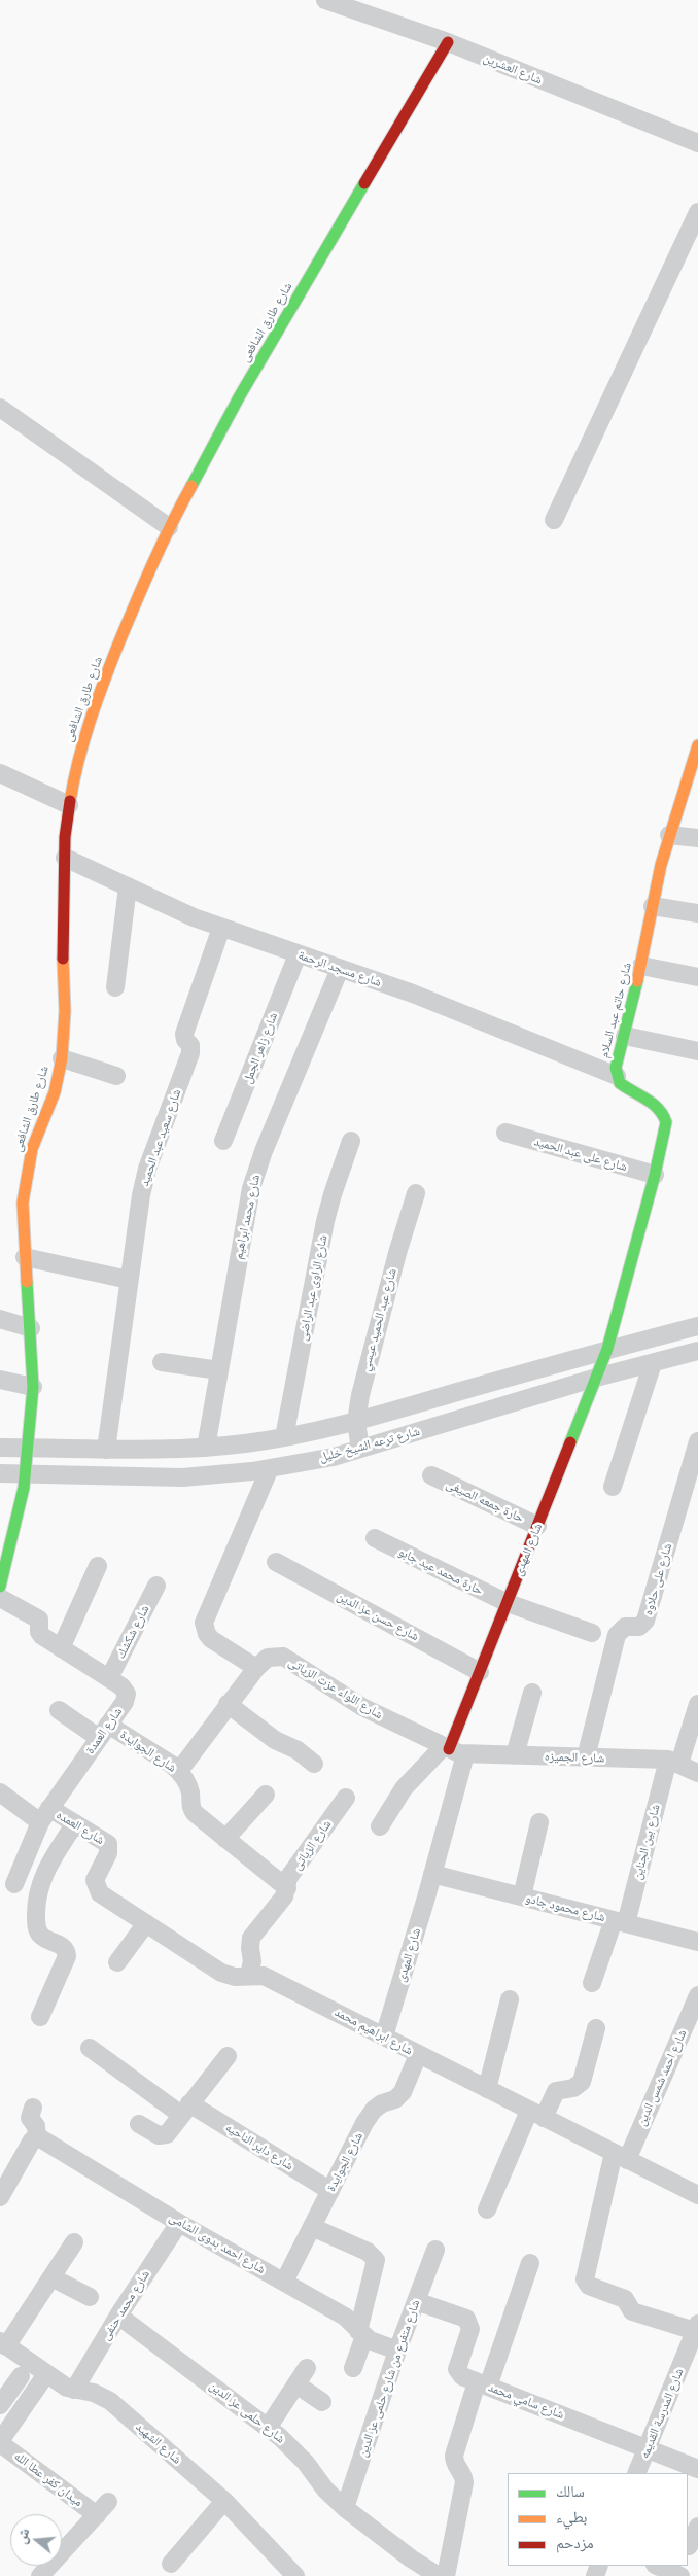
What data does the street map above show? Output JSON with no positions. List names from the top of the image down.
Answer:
{
  "streets": {
    "street": [
      "شارع العشرين",
      "شارع طارق الشافعى",
      "شارع مسجد الرحمة",
      "شارع حاتم عبد السلام",
      "شارع زاهر الجمل",
      "شارع سعيد عبد الحميد",
      "شارع على عبد الحميد",
      "شارع محمد ابراهيم",
      "شارع الراوى عبد الراضى",
      "شارع عبد الحميد عيسي",
      "شارع ترعه الشيخ خليل",
      "حارة جمعه الصيغى",
      "شارع المهدى",
      "حارة محمد عيد جابو",
      "شارع على حلاوه",
      "شارع حسن عز الدين",
      "شارع شكشك",
      "شارع اللواء عزت الزياتى",
      "شارع العمدة",
      "شارع الجوايدة",
      "شارع الجميزه",
      "شارع العمده",
      "شارع بين الجناين",
      "شارع الزياتى",
      "شارع محمود جادو",
      "شارع ابراهيم محمد",
      "شارع احمد شمس الدين",
      "شارع داير الناحيه",
      "شارع احمد بدوى الشامى",
      "شارع محمد حنفى",
      "شارع متفرع من شارع حلمى عز الدين",
      "شارع سامي محمد",
      "شارع حلمى عز الدين",
      "شارع المدرسة القديمه",
      "شارع الشهيد",
      "ميدان كفر عطا الله"
    ]
  },
  "crossings": [
    ["شارع العشرين", "شارع طارق الشافعى"],
    ["شارع طارق الشافعى", "شارع مسجد الرحمة"],
    ["شارع طارق الشافعى", "شارع ترعه الشيخ خليل"],
    ["شارع مسجد الرحمة", "شارع حاتم عبد السلام"],
    ["شارع مسجد الرحمة", "شارع زاهر الجمل"],
    ["شارع مسجد الرحمة", "شارع سعيد عبد الحميد"],
    ["شارع مسجد الرحمة", "شارع محمد ابراهيم"],
    ["شارع حاتم عبد السلام", "شارع على عبد الحميد"],
    ["شارع حاتم عبد السلام", "شارع ترعه الشيخ خليل"],
    ["شارع حاتم عبد السلام", "شارع المهدى"],
    ["شارع سعيد عبد الحميد", "شارع ترعه الشيخ خليل"],
    ["شارع محمد ابراهيم", "شارع ترعه الشيخ خليل"],
    ["شارع الراوى عبد الراضى", "شارع ترعه الشيخ خليل"],
    ["شارع عبد الحميد عيسي", "شارع ترعه الشيخ خليل"],
    ["شارع ترعه الشيخ خليل", "شارع المهدى"],
    ["حارة جمعه الصيغى", "شارع المهدى"],
    ["شارع المهدى", "حارة محمد عيد جابو"],
    ["شارع المهدى", "شارع حسن عز الدين"],
    ["شارع المهدى", "شارع اللواء عزت الزياتى"],
    ["شارع المهدى", "شارع الجميزه"],
    ["شارع المهدى", "شارع محمود جادو"],
    ["شارع المهدى", "شارع ابراهيم محمد"],
    ["شارع على حلاوه", "شارع الجميزه"],
    ["شارع شكشك", "شارع العمدة"],
    ["شارع اللواء عزت الزياتى", "شارع الجوايدة"],
    ["شارع اللواء عزت الزياتى", "شارع الجميزه"],
    ["شارع العمدة", "شارع الجوايدة"],
    ["شارع العمدة", "شارع العمده"],
    ["شارع الجوايدة", "شارع الزياتى"],
    ["شارع الجوايدة", "شارع ابراهيم محمد"],
    ["شارع الجوايدة", "شارع داير الناحيه"],
    ["شارع الجوايدة", "شارع احمد بدوى الشامى"],
    ["شارع الجميزه", "شارع بين الجناين"],
    ["شارع العمده", "شارع ابراهيم محمد"],
    ["شارع بين الجناين", "شارع محمود جادو"],
    ["شارع الزياتى", "شارع ابراهيم محمد"],
    ["شارع ابراهيم محمد", "شارع احمد شمس الدين"],
    ["شارع احمد شمس الدين", "شارع المدرسة القديمه"],
    ["شارع احمد بدوى الشامى", "شارع محمد حنفى"],
    ["شارع احمد بدوى الشامى", "شارع متفرع من شارع حلمى عز الدين"],
    ["شارع محمد حنفى", "شارع حلمى عز الدين"],
    ["شارع محمد حنفى", "شارع الشهيد"],
    ["شارع متفرع من شارع حلمى عز الدين", "شارع سامي محمد"],
    ["شارع متفرع من شارع حلمى عز الدين", "شارع حلمى عز الدين"],
    ["شارع سامي محمد", "شارع المدرسة القديمه"],
    ["شارع الشهيد", "ميدان كفر عطا الله"]
  ],
  "legend": ["سالك", "بطيء", "مزدحم"],
  "north": "left"
}
